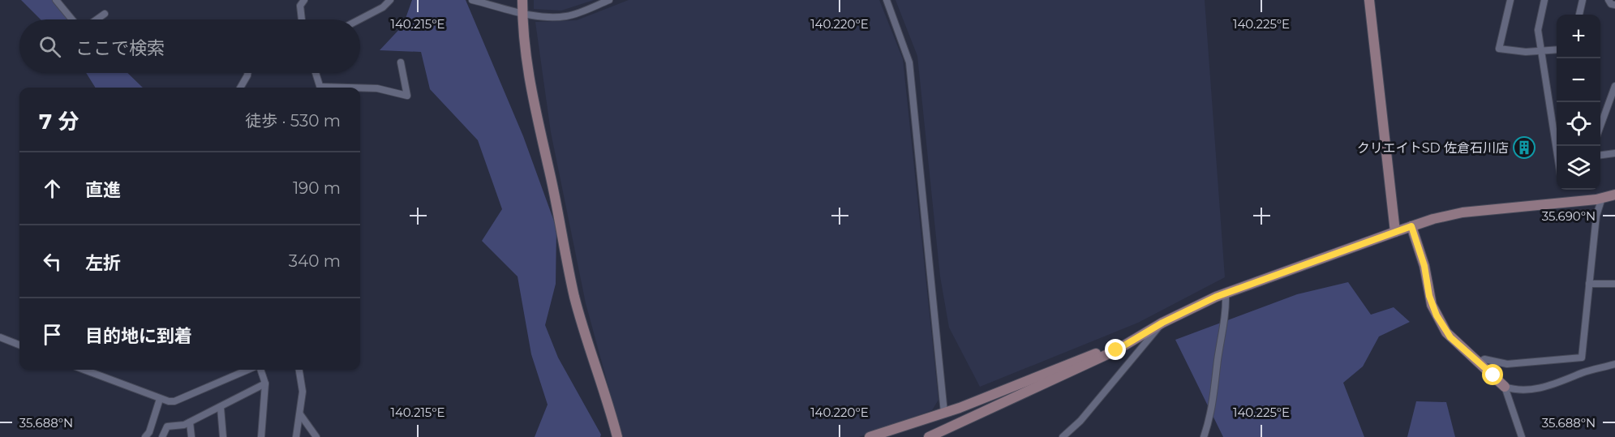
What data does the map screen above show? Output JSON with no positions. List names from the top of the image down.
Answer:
{
  "places": {
    "building": ["クリエイトSD 佐倉石川店"]
  },
  "page": {
    "map_buttons": ["+", "−"],
    "search": "ここで検索",
    "heading": ["7 分", "徒歩 · 530 m"],
    "list": [
      ["直進", "190 m"],
      ["左折", "340 m"],
      "目的地に到着"
    ]
  },
  "coordinates": [
    "140.215°E",
    "140.220°E",
    "140.225°E",
    "35.690°N",
    "35.688°N"
  ]
}
